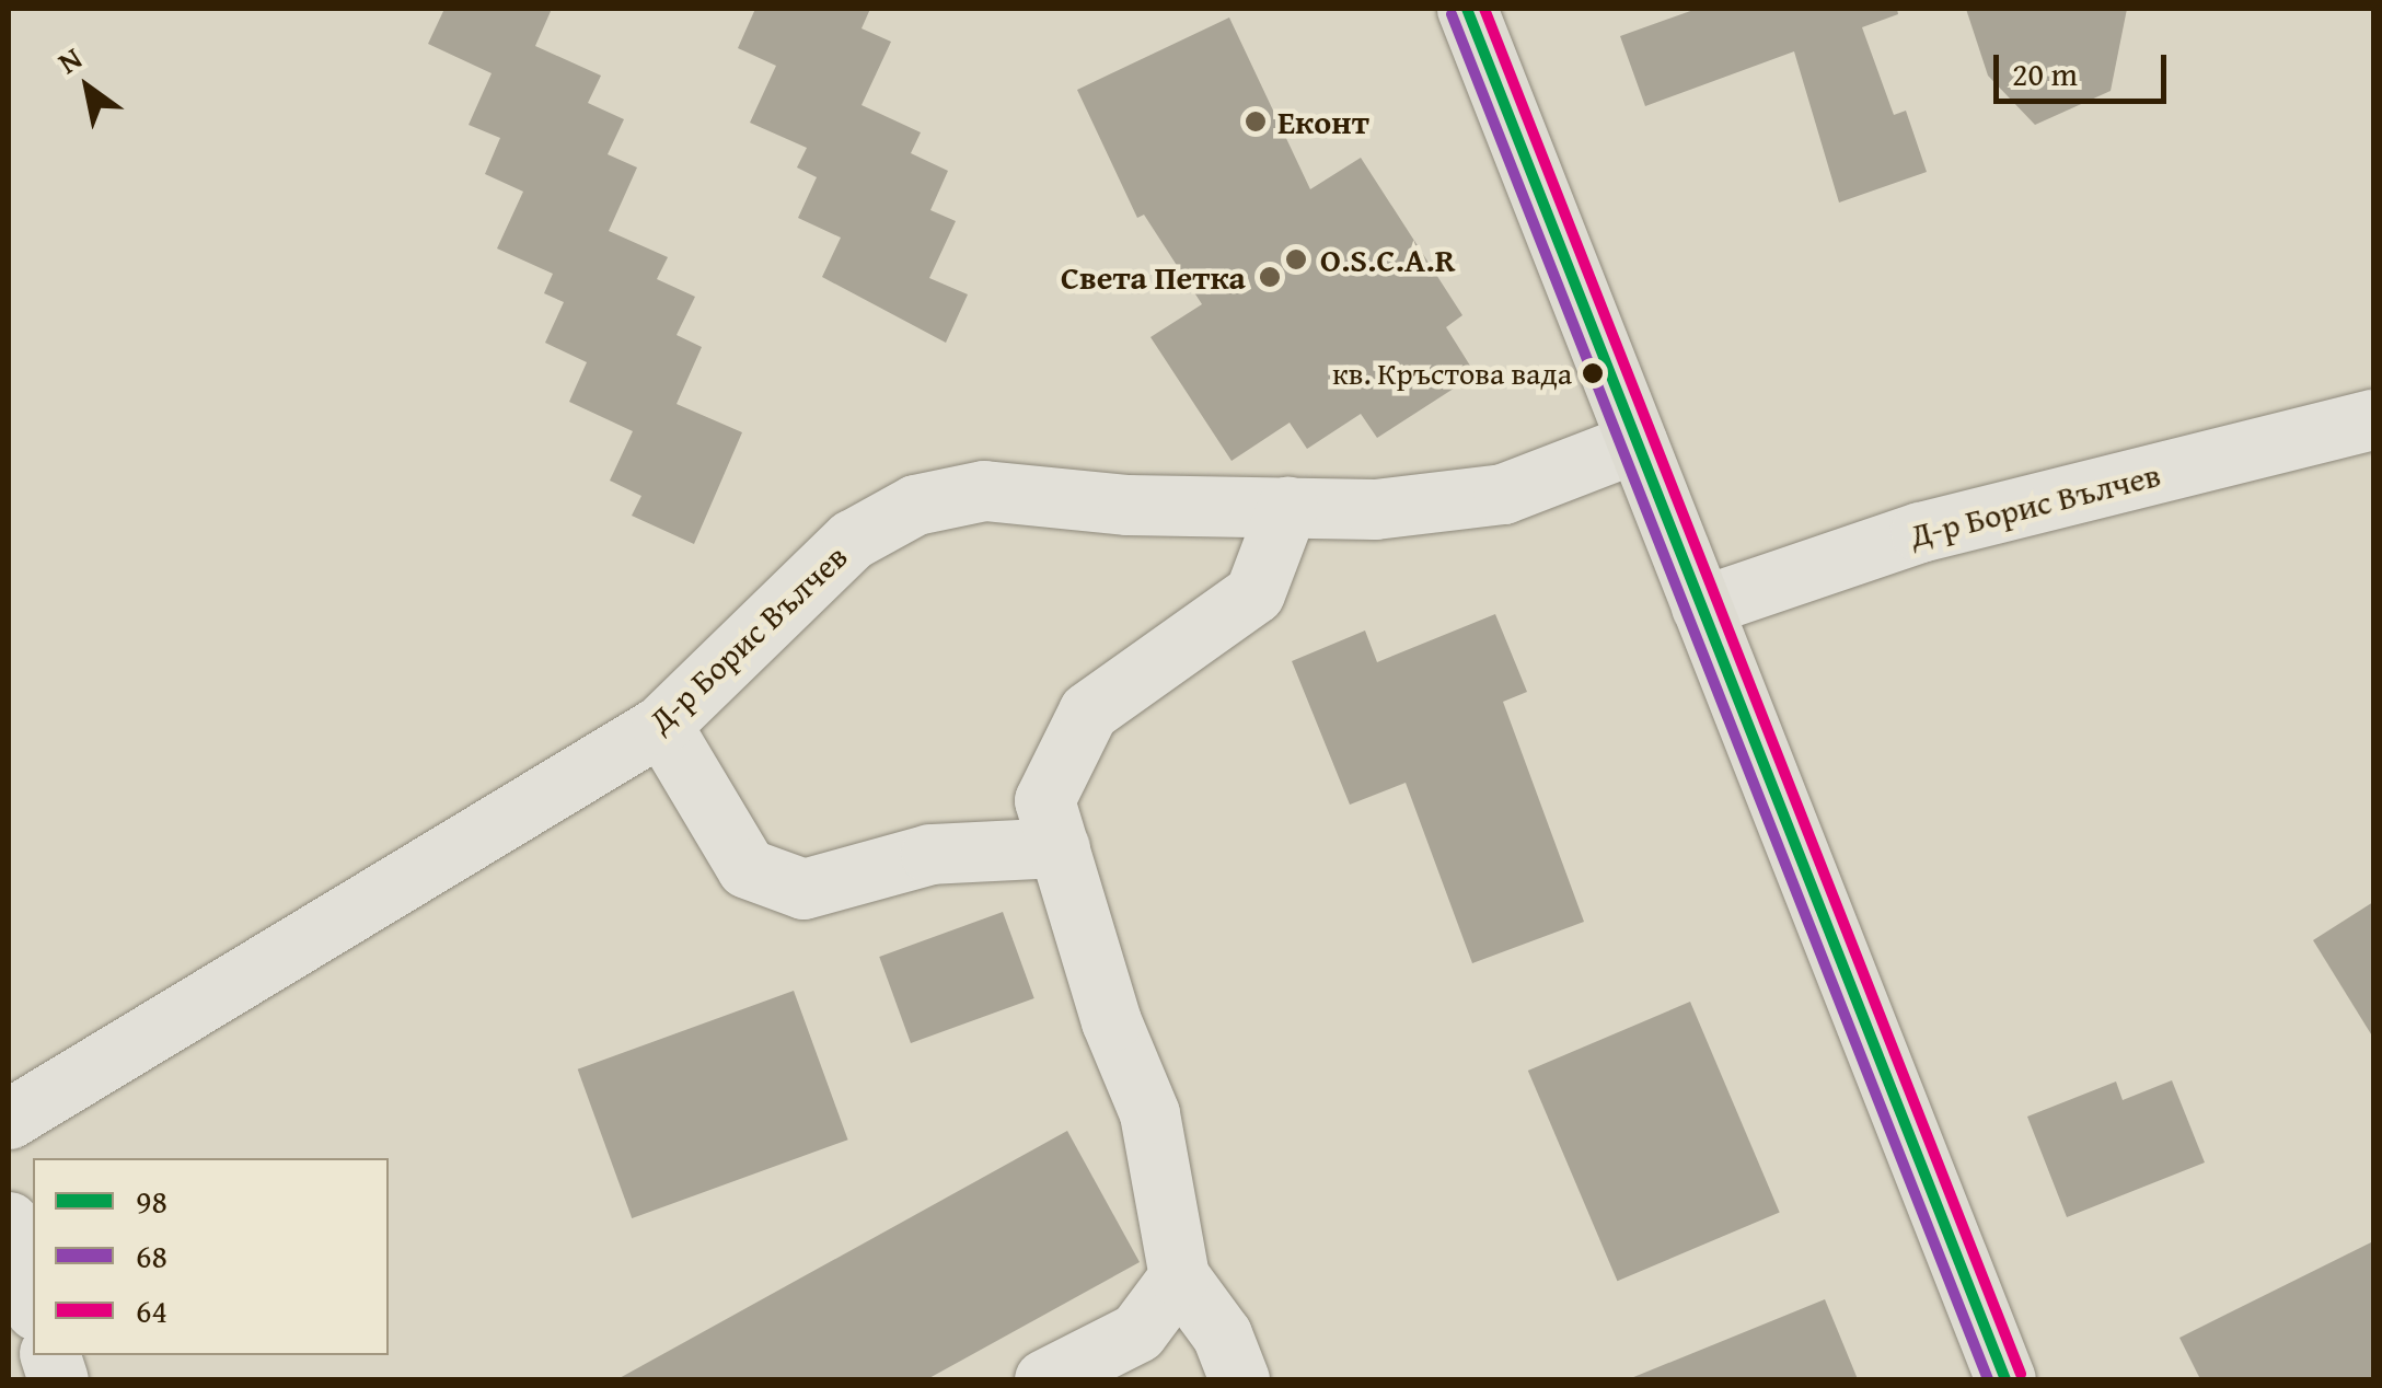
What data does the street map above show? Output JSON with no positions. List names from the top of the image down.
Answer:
{
  "streets": {
    "street": ["Д-р Борис Вълчев"]
  },
  "places": [
    "Еконт",
    "O.S.C.A.R",
    "Света Петка",
    "кв. Кръстова вада"
  ],
  "lines": ["transit line 98", "transit line 64", "transit line 68"],
  "legend": ["98", "68", "64"],
  "scale_bar": "20 m",
  "north": "top left"
}
